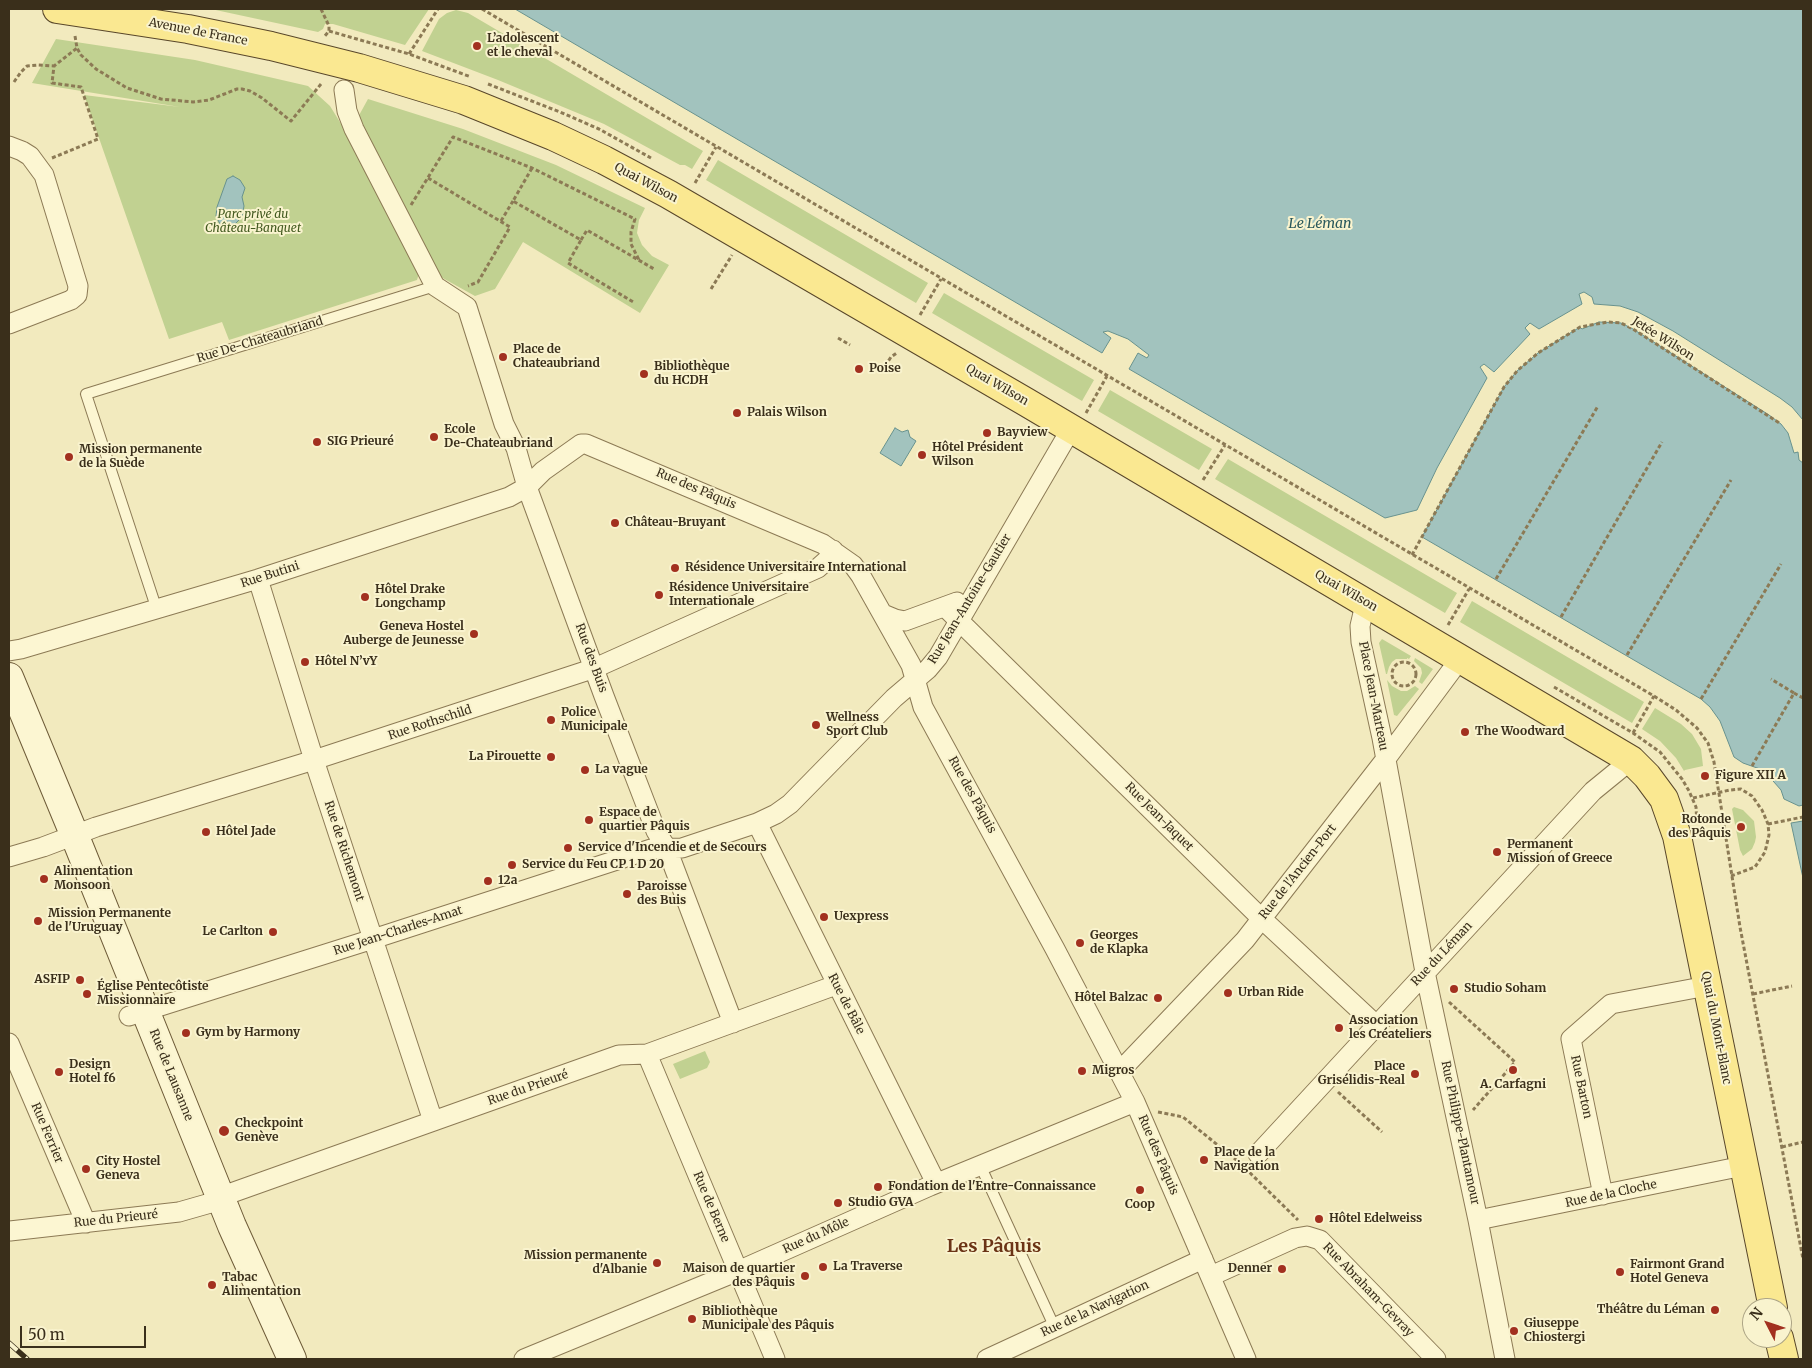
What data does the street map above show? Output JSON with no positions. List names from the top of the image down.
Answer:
{
  "streets": {
    "main road": ["Avenue de France", "Quai Wilson", "Quai du Mont-Blanc"],
    "street": [
      "Rue des Pâquis",
      "Rue Butini",
      "Rue Jean-Antoine-Gautier",
      "Rue des Buis",
      "Place Jean-Marteau",
      "Rue Rothschild",
      "Rue Jean-Jaquet",
      "Rue de Richemont",
      "Rue de l'Ancien-Port",
      "Rue Jean-Charles-Amat",
      "Rue du Léman",
      "Rue de Bâle",
      "Rue Barton",
      "Rue du Prieuré",
      "Rue Ferrier",
      "Rue Philippe-Plantamour",
      "Rue de la Cloche",
      "Rue de Berne",
      "Rue du Môle",
      "Rue Abraham-Gevray",
      "Rue de la Navigation"
    ],
    "lane": ["Rue De-Chateaubriand"],
    "path": ["Jetée Wilson"]
  },
  "crossings": [
    ["Avenue de France", "Quai Wilson"],
    ["Quai Wilson", "Rue Jean-Antoine-Gautier"],
    ["Quai Wilson", "Place Jean-Marteau"],
    ["Quai Wilson", "Rue de l'Ancien-Port"],
    ["Quai Wilson", "Rue du Léman"],
    ["Quai Wilson", "Quai du Mont-Blanc"],
    ["Rue De-Chateaubriand", "Rue Butini"],
    ["Rue des Pâquis", "Rue Butini"],
    ["Rue des Pâquis", "Rue Jean-Antoine-Gautier"],
    ["Rue des Pâquis", "Rue des Buis"],
    ["Rue des Pâquis", "Rue Rothschild"],
    ["Rue des Pâquis", "Rue de l'Ancien-Port"],
    ["Rue des Pâquis", "Rue du Môle"],
    ["Rue des Pâquis", "Rue Abraham-Gevray"],
    ["Rue des Pâquis", "Rue de la Navigation"],
    ["Rue Butini", "Rue des Buis"],
    ["Rue Butini", "Rue de Richemont"],
    ["Rue Jean-Antoine-Gautier", "Rue des Buis"],
    ["Rue Jean-Antoine-Gautier", "Rue Jean-Jaquet"],
    ["Rue Jean-Antoine-Gautier", "Rue Jean-Charles-Amat"],
    ["Rue Jean-Antoine-Gautier", "Rue de Bâle"],
    ["Rue des Buis", "Rue Rothschild"],
    ["Rue des Buis", "Rue Jean-Charles-Amat"],
    ["Rue des Buis", "Rue du Prieuré"],
    ["Place Jean-Marteau", "Rue de l'Ancien-Port"],
    ["Place Jean-Marteau", "Rue Philippe-Plantamour"],
    ["Rue Rothschild", "Rue de Richemont"],
    ["Rue Jean-Jaquet", "Rue de l'Ancien-Port"],
    ["Rue Jean-Jaquet", "Rue du Léman"],
    ["Rue de Richemont", "Rue Jean-Charles-Amat"],
    ["Rue de Richemont", "Rue du Prieuré"],
    ["Rue de l'Ancien-Port", "Rue Philippe-Plantamour"],
    ["Rue du Léman", "Quai du Mont-Blanc"],
    ["Rue du Léman", "Rue Philippe-Plantamour"],
    ["Rue de Bâle", "Rue du Prieuré"],
    ["Rue de Bâle", "Rue du Môle"],
    ["Quai du Mont-Blanc", "Rue Barton"],
    ["Quai du Mont-Blanc", "Rue de la Cloche"],
    ["Rue Barton", "Rue de la Cloche"],
    ["Rue du Prieuré", "Rue Ferrier"],
    ["Rue du Prieuré", "Rue de Berne"],
    ["Rue Philippe-Plantamour", "Rue de la Cloche"],
    ["Rue de Berne", "Rue du Môle"]
  ],
  "districts": ["Les Pâquis"],
  "water": ["Le Léman"],
  "parks": ["Parc privé du Château-Banquet"],
  "places": [
    "L’adolescent et le cheval",
    "Place de Chateaubriand",
    "Poise",
    "Bibliothèque du HCDH",
    "Palais Wilson",
    "Bayview",
    "Ecole De-Chateaubriand",
    "SIG Prieuré",
    "Hôtel Président Wilson",
    "Mission permanente de la Suède",
    "Château-Bruyant",
    "Résidence Universitaire International",
    "Résidence Universitaire Internationale",
    "Hôtel Drake Longchamp",
    "Geneva Hostel Auberge de Jeunesse",
    "Hôtel N’vY",
    "Police Municipale",
    "Wellness Sport Club",
    "The Woodward",
    "La Pirouette",
    "La vague",
    "Figure XII A",
    "Espace de quartier Pâquis",
    "Rotonde des Pâquis",
    "Hôtel Jade",
    "Service d'Incendie et de Secours",
    "Permanent Mission of Greece",
    "Service du Feu CP 1 D 20",
    "Alimentation Monsoon",
    "12a",
    "Paroisse des Buis",
    "Uexpress",
    "Mission Permanente de l'Uruguay",
    "Le Carlton",
    "Georges de Klapka",
    "ASFIP",
    "Studio Soham",
    "Urban Ride",
    "Église Pentecôtiste Missionnaire",
    "Hôtel Balzac",
    "Association les Créateliers",
    "Gym by Harmony",
    "A. Carfagni",
    "Migros",
    "Design Hotel f6",
    "Place Grisélidis-Real",
    "Checkpoint Genève",
    "Place de la Navigation",
    "City Hostel Geneva",
    "Fondation de l'Entre-Connaissance",
    "Coop",
    "Studio GVA",
    "Hôtel Edelweiss",
    "Mission permanente d'Albanie",
    "La Traverse",
    "Denner",
    "Fairmont Grand Hotel Geneva",
    "Maison de quartier des Pâquis",
    "Tabac Alimentation",
    "Théâtre du Léman",
    "Bibliothèque Municipale des Pâquis",
    "Giuseppe Chiostergi"
  ],
  "scale_bar": "50 m",
  "north": "top left"
}
